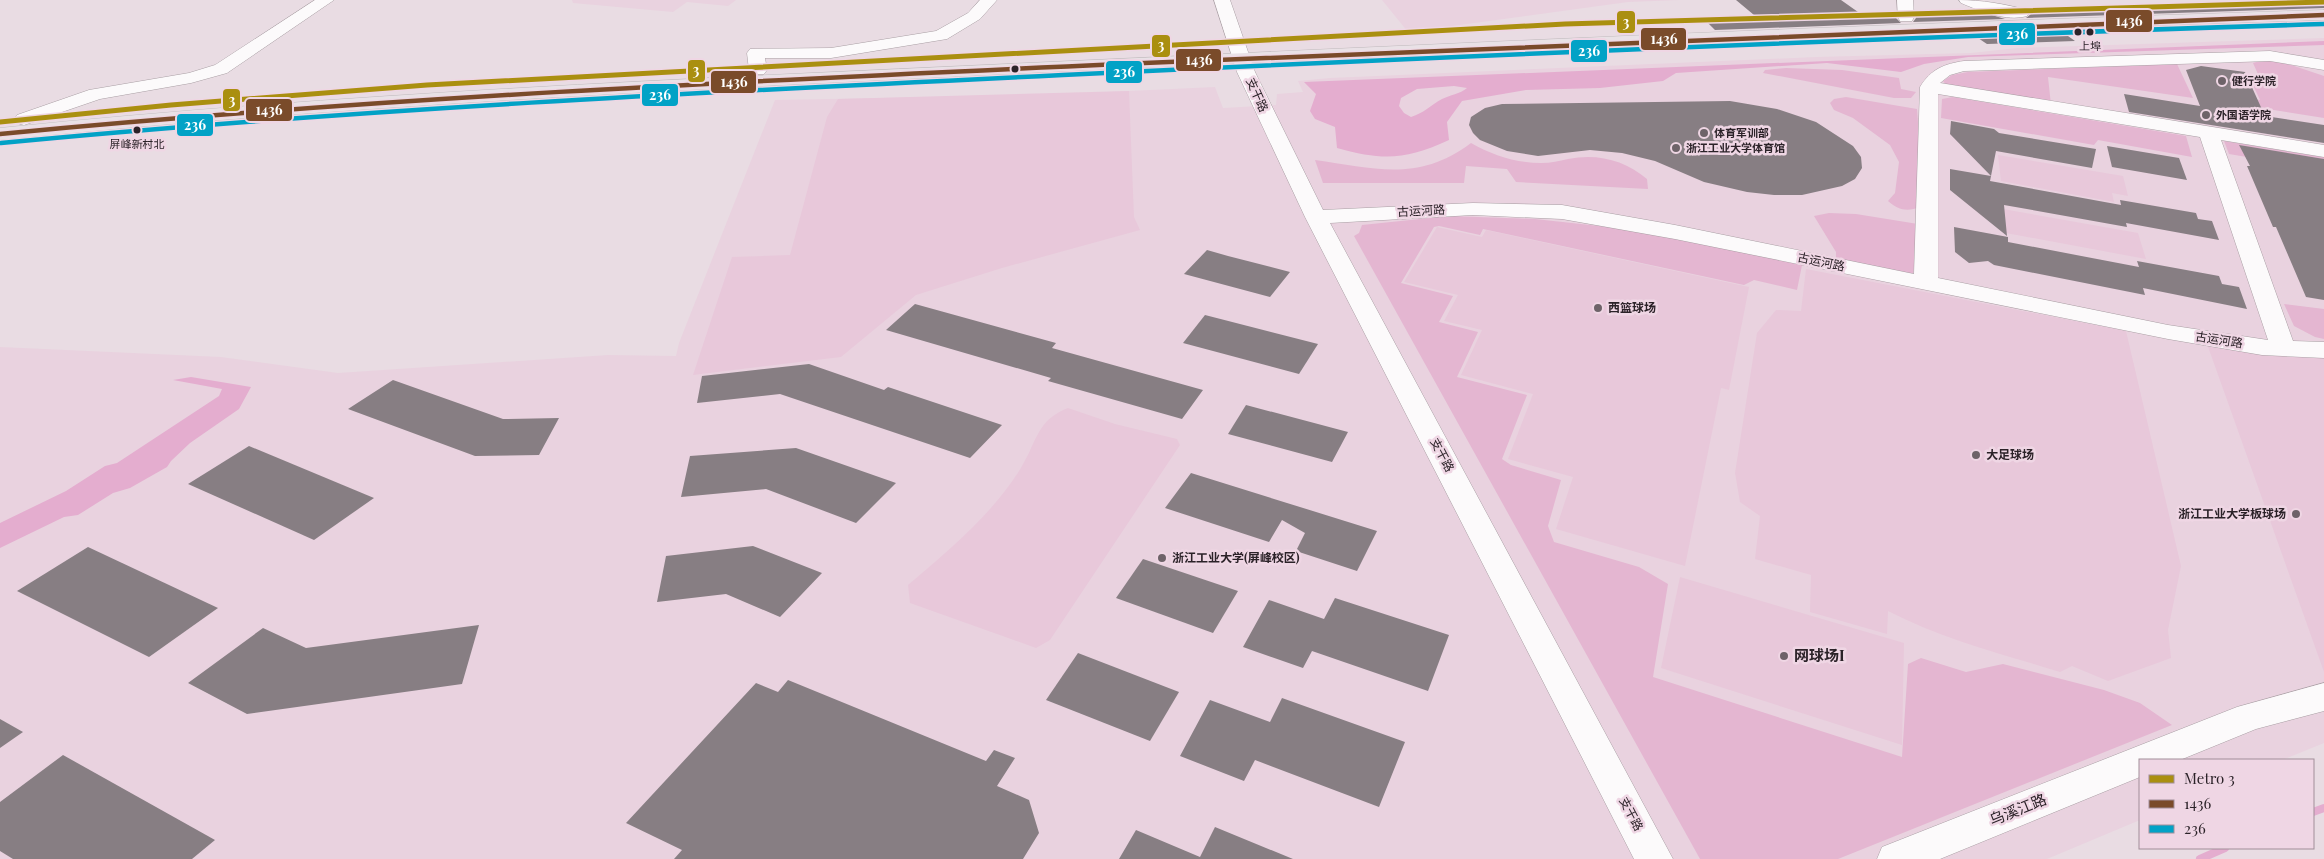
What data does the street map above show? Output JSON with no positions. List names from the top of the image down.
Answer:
{
  "streets": {
    "street": ["支干路", "古运河路", "乌溪江路"]
  },
  "crossings": [
    ["支干路", "古运河路"]
  ],
  "places": [
    "上埠",
    "健行学院",
    "外国语学院",
    "屏峰新村北",
    "体育军训部",
    "浙江工业大学体育馆",
    "西篮球场",
    "大足球场",
    "浙江工业大学板球场",
    "浙江工业大学(屏峰校区)",
    "网球场I"
  ],
  "lines": ["metro line 3", "transit line 1436", "transit line 236"],
  "legend": ["Metro 3", "1436", "236"]
}
